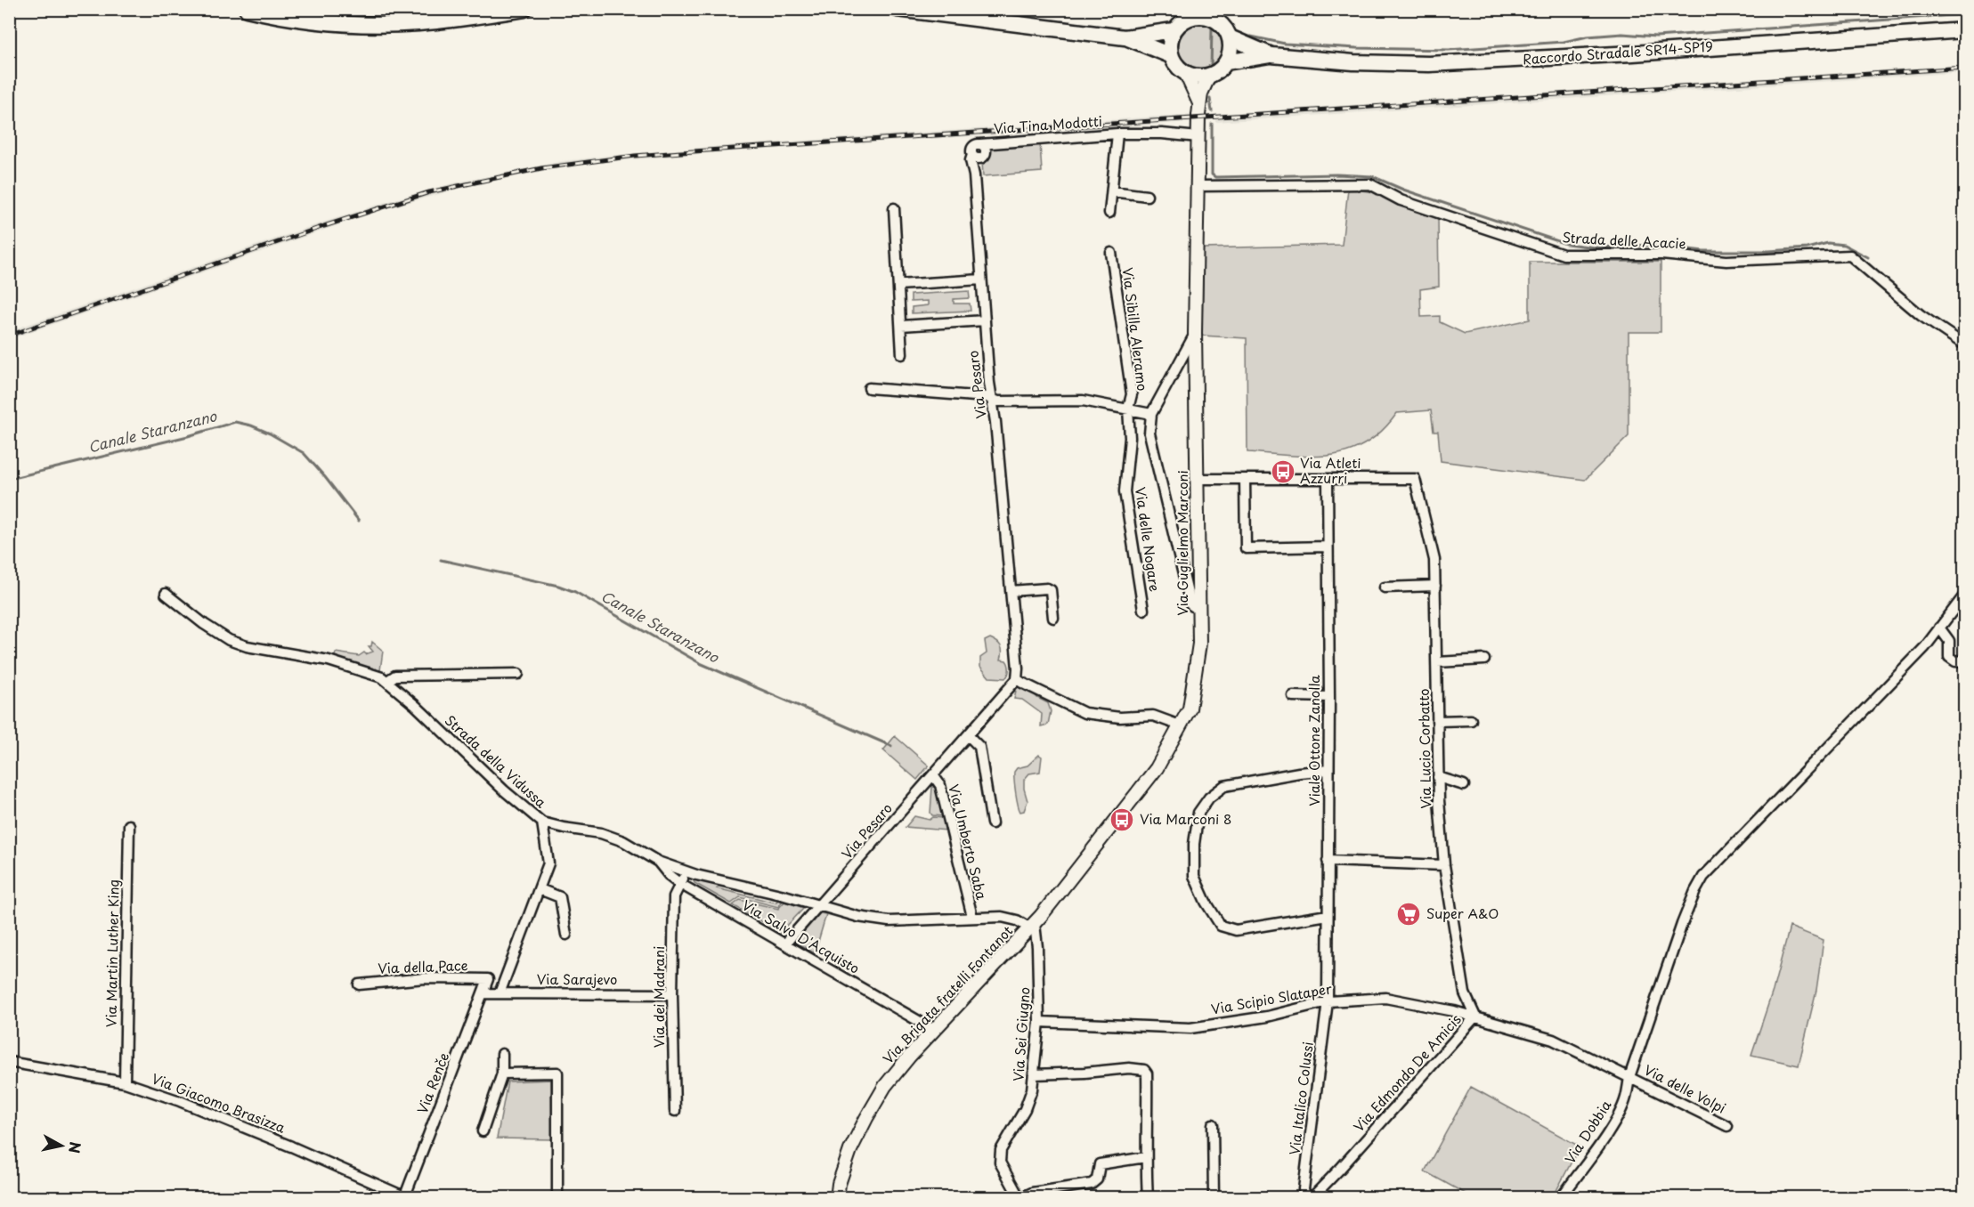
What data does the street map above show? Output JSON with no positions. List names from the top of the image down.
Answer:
{
  "streets": {
    "main road": ["Raccordo Stradale SR14-SP19"],
    "street": [
      "Via Tina Modotti",
      "Strada delle Acacie",
      "Via Sibilla Aleramo",
      "Via Pesaro",
      "Via delle Nogare",
      "Via Guglielmo Marconi",
      "Viale Ottone Zanolla",
      "Via Lucio Corbatto",
      "Strada della Vidussa",
      "Via Umberto Saba",
      "Via Salvo D'Acquisto",
      "Via Martin Luther King",
      "Via della Pace",
      "Via Sarajevo",
      "Via Brigata fratelli Fontanot",
      "Via dei Madrani",
      "Via Scipio Slataper",
      "Via Sei Giugno",
      "Via Edmondo De Amicis",
      "Via Renče",
      "Via delle Volpi",
      "Via Italico Colussi",
      "Via Giacomo Brasizza",
      "Via Dobbia"
    ]
  },
  "crossings": [
    ["Raccordo Stradale SR14-SP19", "Via Guglielmo Marconi"],
    ["Via Tina Modotti", "Via Pesaro"],
    ["Via Tina Modotti", "Via Guglielmo Marconi"],
    ["Strada delle Acacie", "Via Guglielmo Marconi"],
    ["Via Sibilla Aleramo", "Via delle Nogare"],
    ["Via Pesaro", "Strada della Vidussa"],
    ["Via Pesaro", "Via Umberto Saba"],
    ["Via Pesaro", "Via Salvo D'Acquisto"],
    ["Via Guglielmo Marconi", "Strada della Vidussa"],
    ["Via Guglielmo Marconi", "Via Brigata fratelli Fontanot"],
    ["Via Guglielmo Marconi", "Via Sei Giugno"],
    ["Viale Ottone Zanolla", "Via Lucio Corbatto"],
    ["Viale Ottone Zanolla", "Via Scipio Slataper"],
    ["Viale Ottone Zanolla", "Via Italico Colussi"],
    ["Via Lucio Corbatto", "Via Scipio Slataper"],
    ["Via Lucio Corbatto", "Via Edmondo De Amicis"],
    ["Strada della Vidussa", "Via Umberto Saba"],
    ["Strada della Vidussa", "Via Salvo D'Acquisto"],
    ["Strada della Vidussa", "Via Brigata fratelli Fontanot"],
    ["Strada della Vidussa", "Via Sei Giugno"],
    ["Via Salvo D'Acquisto", "Via Brigata fratelli Fontanot"],
    ["Via Salvo D'Acquisto", "Via dei Madrani"],
    ["Via Martin Luther King", "Via Giacomo Brasizza"],
    ["Via della Pace", "Via Renče"],
    ["Via Sarajevo", "Via dei Madrani"],
    ["Via Sarajevo", "Via Renče"],
    ["Via Brigata fratelli Fontanot", "Via Sei Giugno"],
    ["Via Scipio Slataper", "Via Sei Giugno"],
    ["Via Scipio Slataper", "Via Edmondo De Amicis"],
    ["Via Scipio Slataper", "Via Italico Colussi"],
    ["Via Edmondo De Amicis", "Via delle Volpi"],
    ["Via Edmondo De Amicis", "Via Dobbia"],
    ["Via Renče", "Via Giacomo Brasizza"],
    ["Via delle Volpi", "Via Dobbia"]
  ],
  "water": ["Canale Staranzano"],
  "places": {
    "bus stop": ["Via Atleti Azzurri", "Via Marconi 8"],
    "supermarket": ["Super A&O"]
  },
  "north": "right"
}
